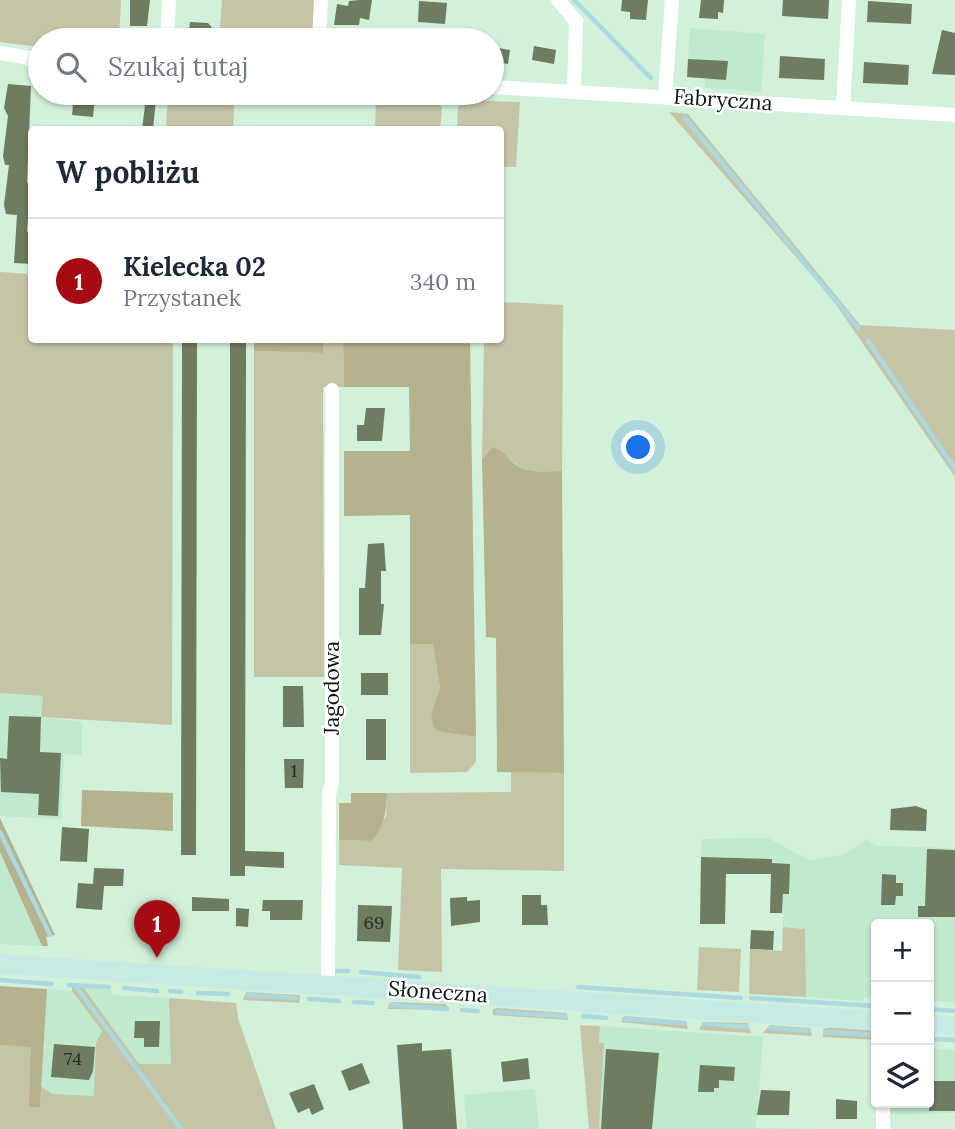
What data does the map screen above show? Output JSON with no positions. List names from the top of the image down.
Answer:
{
  "streets": {
    "main road": ["Słoneczna"],
    "street": ["Fabryczna", "Jagodowa"]
  },
  "crossings": [
    ["Jagodowa", "Słoneczna"]
  ],
  "house_numbers": ["1", "69", "74"],
  "page": {
    "search": "Szukaj tutaj",
    "heading": "W pobliżu",
    "list": [
      {
        "mark": "1",
        "name": "Kielecka 02",
        "note": "Przystanek",
        "value": "340 m"
      }
    ],
    "pins": "1",
    "map_buttons": ["+", "−"]
  }
}
